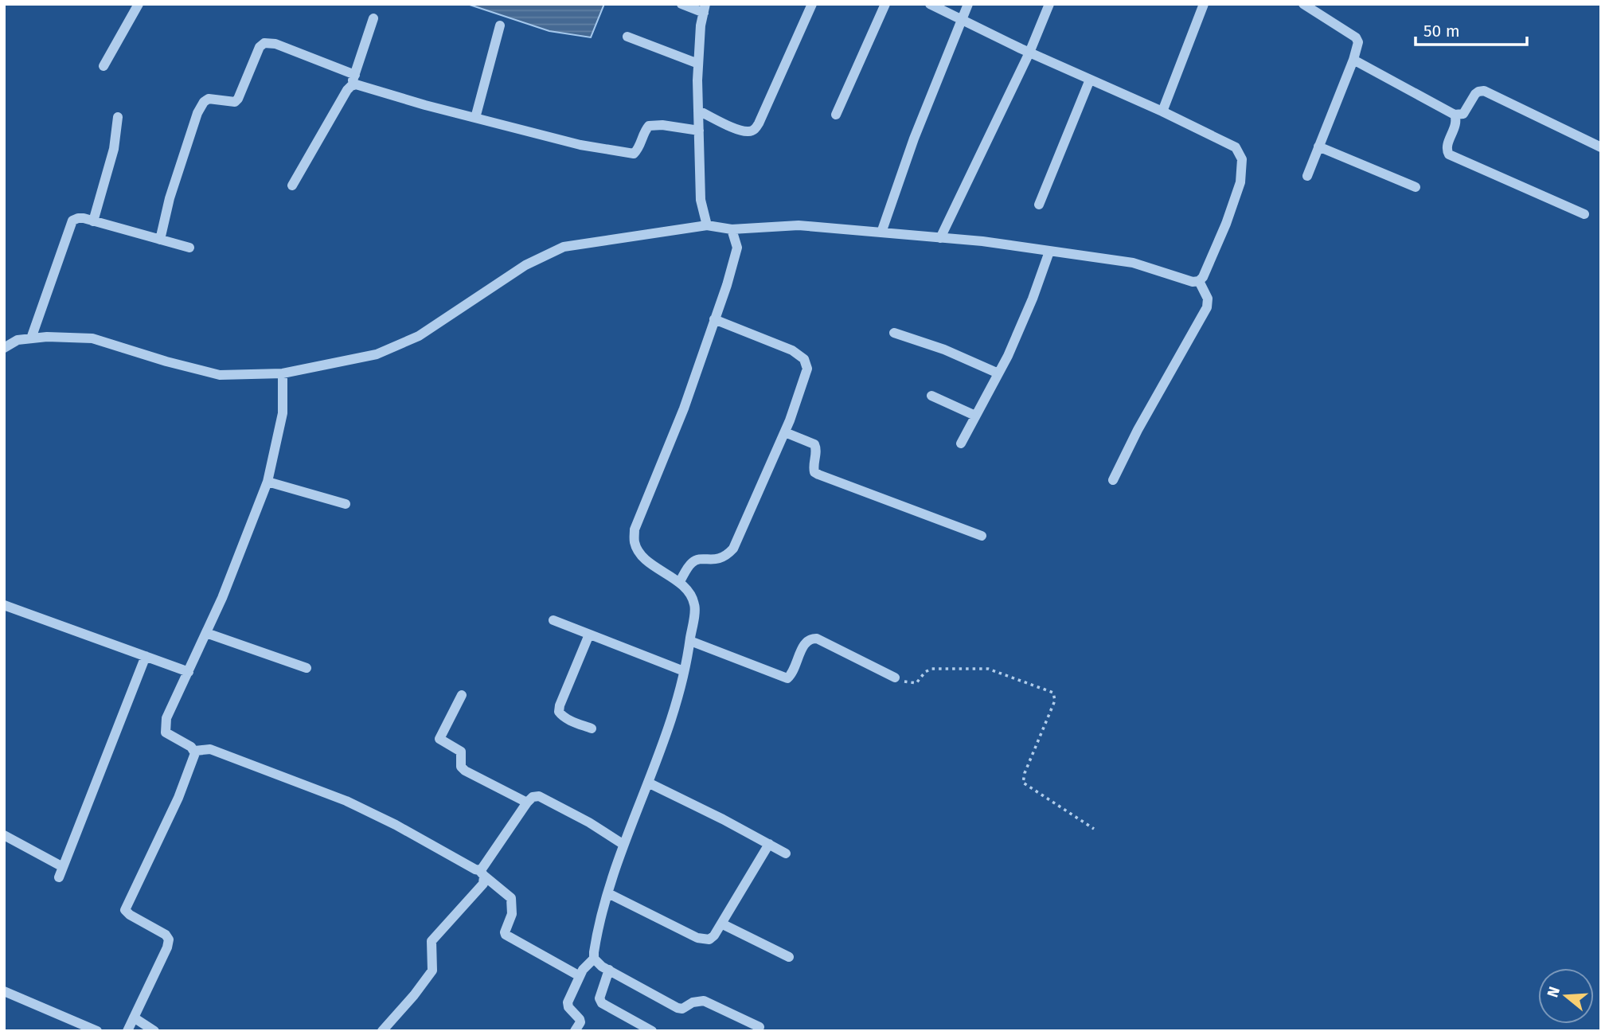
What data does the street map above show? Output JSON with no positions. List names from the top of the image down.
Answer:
{
  "scale_bar": "50 m",
  "north": "left"
}
